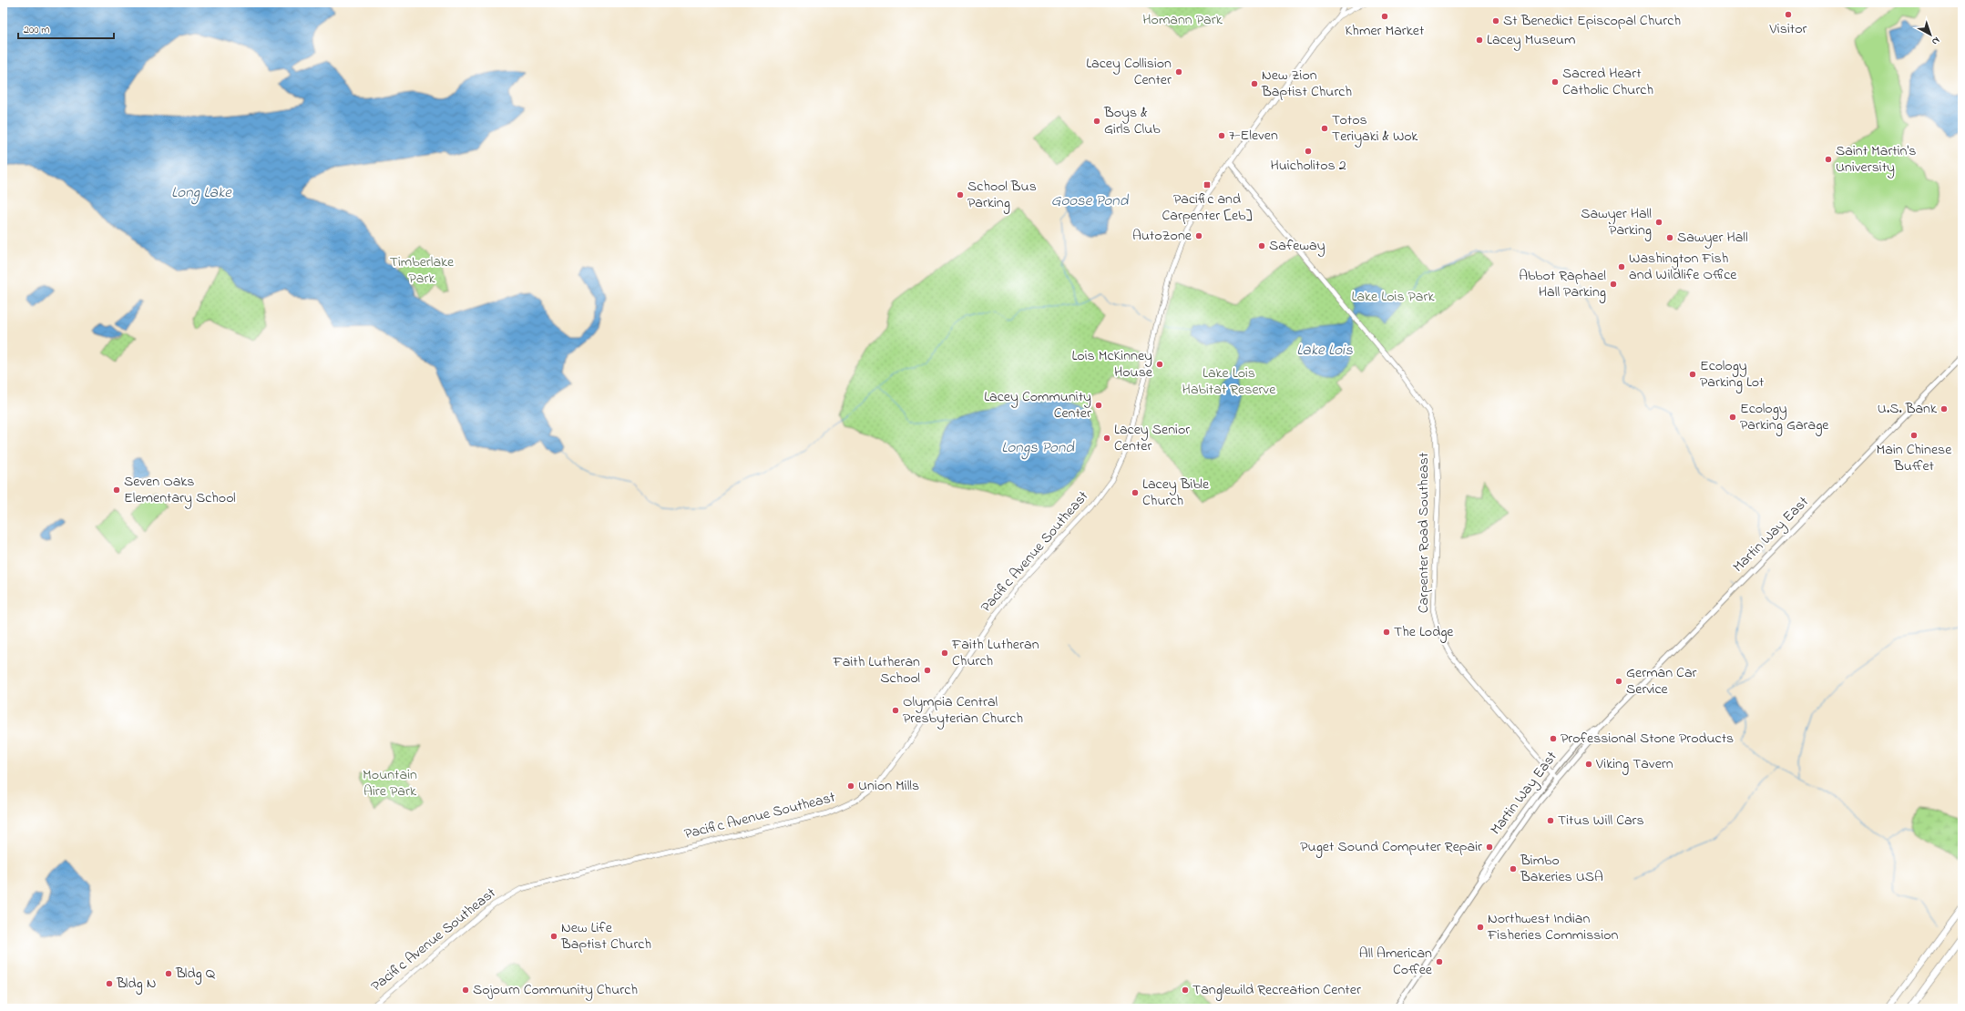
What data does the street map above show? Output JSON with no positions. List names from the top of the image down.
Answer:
{
  "streets": {
    "main road": ["Carpenter Road Southeast", "Martin Way East", "Pacific Avenue Southeast"]
  },
  "crossings": [
    ["Carpenter Road Southeast", "Martin Way East"],
    ["Carpenter Road Southeast", "Pacific Avenue Southeast"]
  ],
  "water": [
    "Long Lake",
    "Goose Pond",
    "Lake Lois",
    "Longs Pond"
  ],
  "parks": [
    "Homann Park",
    "Timberlake Park",
    "Lake Lois Park",
    "Lake Lois Habitat Reserve",
    "Mountain Aire Park"
  ],
  "places": {
    "other": [
      "Visitor",
      "Khmer Market",
      "St Benedict Episcopal Church",
      "Lacey Museum",
      "Lacey Collision Center",
      "Sacred Heart Catholic Church",
      "New Zion Baptist Church",
      "Boys & Girls Club",
      "Totos Teriyaki & Wok",
      "7-Eleven",
      "Huicholitos 2",
      "Saint Martin's University",
      "School Bus Parking",
      "Sawyer Hall Parking",
      "AutoZone",
      "Sawyer Hall",
      "Safeway",
      "Washington Fish and Wildlife Office",
      "Abbot Raphael Hall Parking",
      "Lois McKinney House",
      "Ecology Parking Lot",
      "Lacey Community Center",
      "U.S. Bank",
      "Ecology Parking Garage",
      "Main Chinese Buffet",
      "Lacey Senior Center",
      "Seven Oaks Elementary School",
      "Lacey Bible Church",
      "The Lodge",
      "Faith Lutheran Church",
      "Faith Lutheran School",
      "German Car Service",
      "Olympia Central Presbyterian Church",
      "Professional Stone Products",
      "Viking Tavern",
      "Union Mills",
      "Titus Will Cars",
      "Puget Sound Computer Repair",
      "Bimbo Bakeries USA",
      "Northwest Indian Fisheries Commission",
      "New Life Baptist Church",
      "All American Coffee",
      "Bldg Q",
      "Bldg N",
      "Sojourn Community Church",
      "Tanglewild Recreation Center"
    ],
    "transit": ["Pacific and Carpenter [eb]"]
  },
  "scale_bar": "200 m",
  "north": "bottom right"
}
